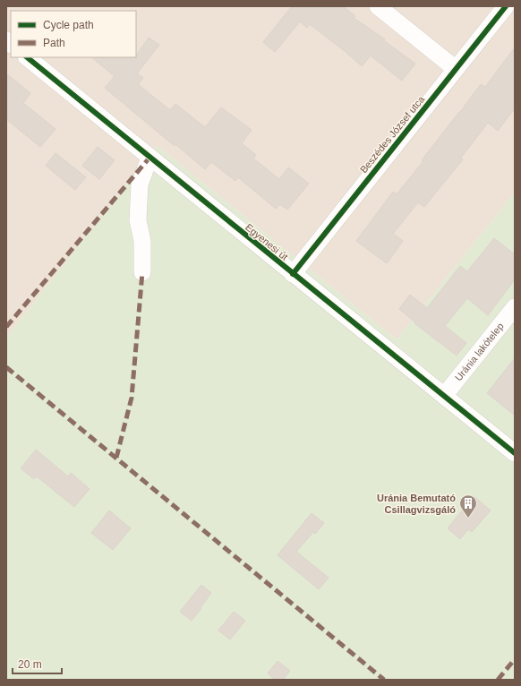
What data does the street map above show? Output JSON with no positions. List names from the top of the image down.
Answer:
{
  "streets": {
    "street": ["Beszédes József utca", "Egyenesi út", "Uránia lakótelep"]
  },
  "crossings": [
    ["Beszédes József utca", "Egyenesi út"],
    ["Egyenesi út", "Uránia lakótelep"]
  ],
  "places": {
    "building": ["Uránia Bemutató Csillagvizsgáló"]
  },
  "legend": ["Cycle path", "Path"],
  "scale_bar": "20 m"
}
